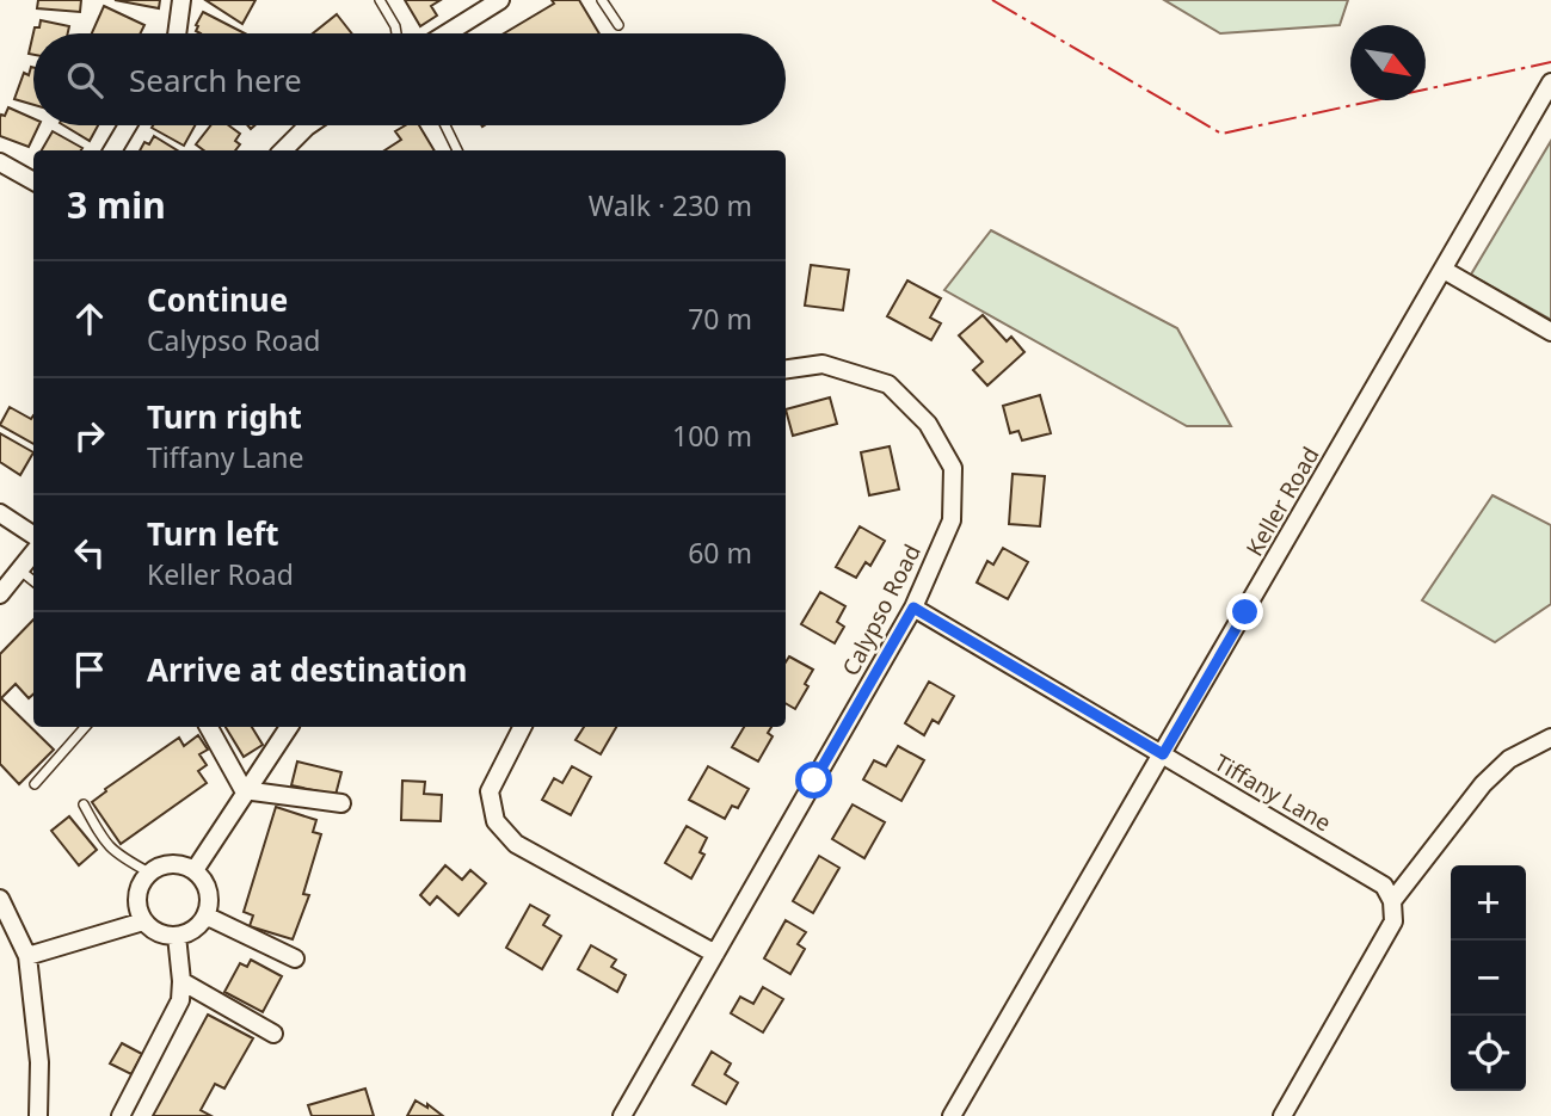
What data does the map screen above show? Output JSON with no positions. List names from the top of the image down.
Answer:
{
  "streets": {
    "street": ["Keller Road", "Calypso Road", "Tiffany Lane"]
  },
  "crossings": [
    ["Keller Road", "Tiffany Lane"],
    ["Calypso Road", "Tiffany Lane"]
  ],
  "north": "bottom right",
  "page": {
    "search": "Search here",
    "heading": ["3 min", "Walk · 230 m"],
    "list": [
      ["Continue", "Calypso Road", "70 m"],
      ["Turn right", "Tiffany Lane", "100 m"],
      ["Turn left", "Keller Road", "60 m"],
      "Arrive at destination"
    ],
    "map_buttons": ["+", "−"]
  }
}
